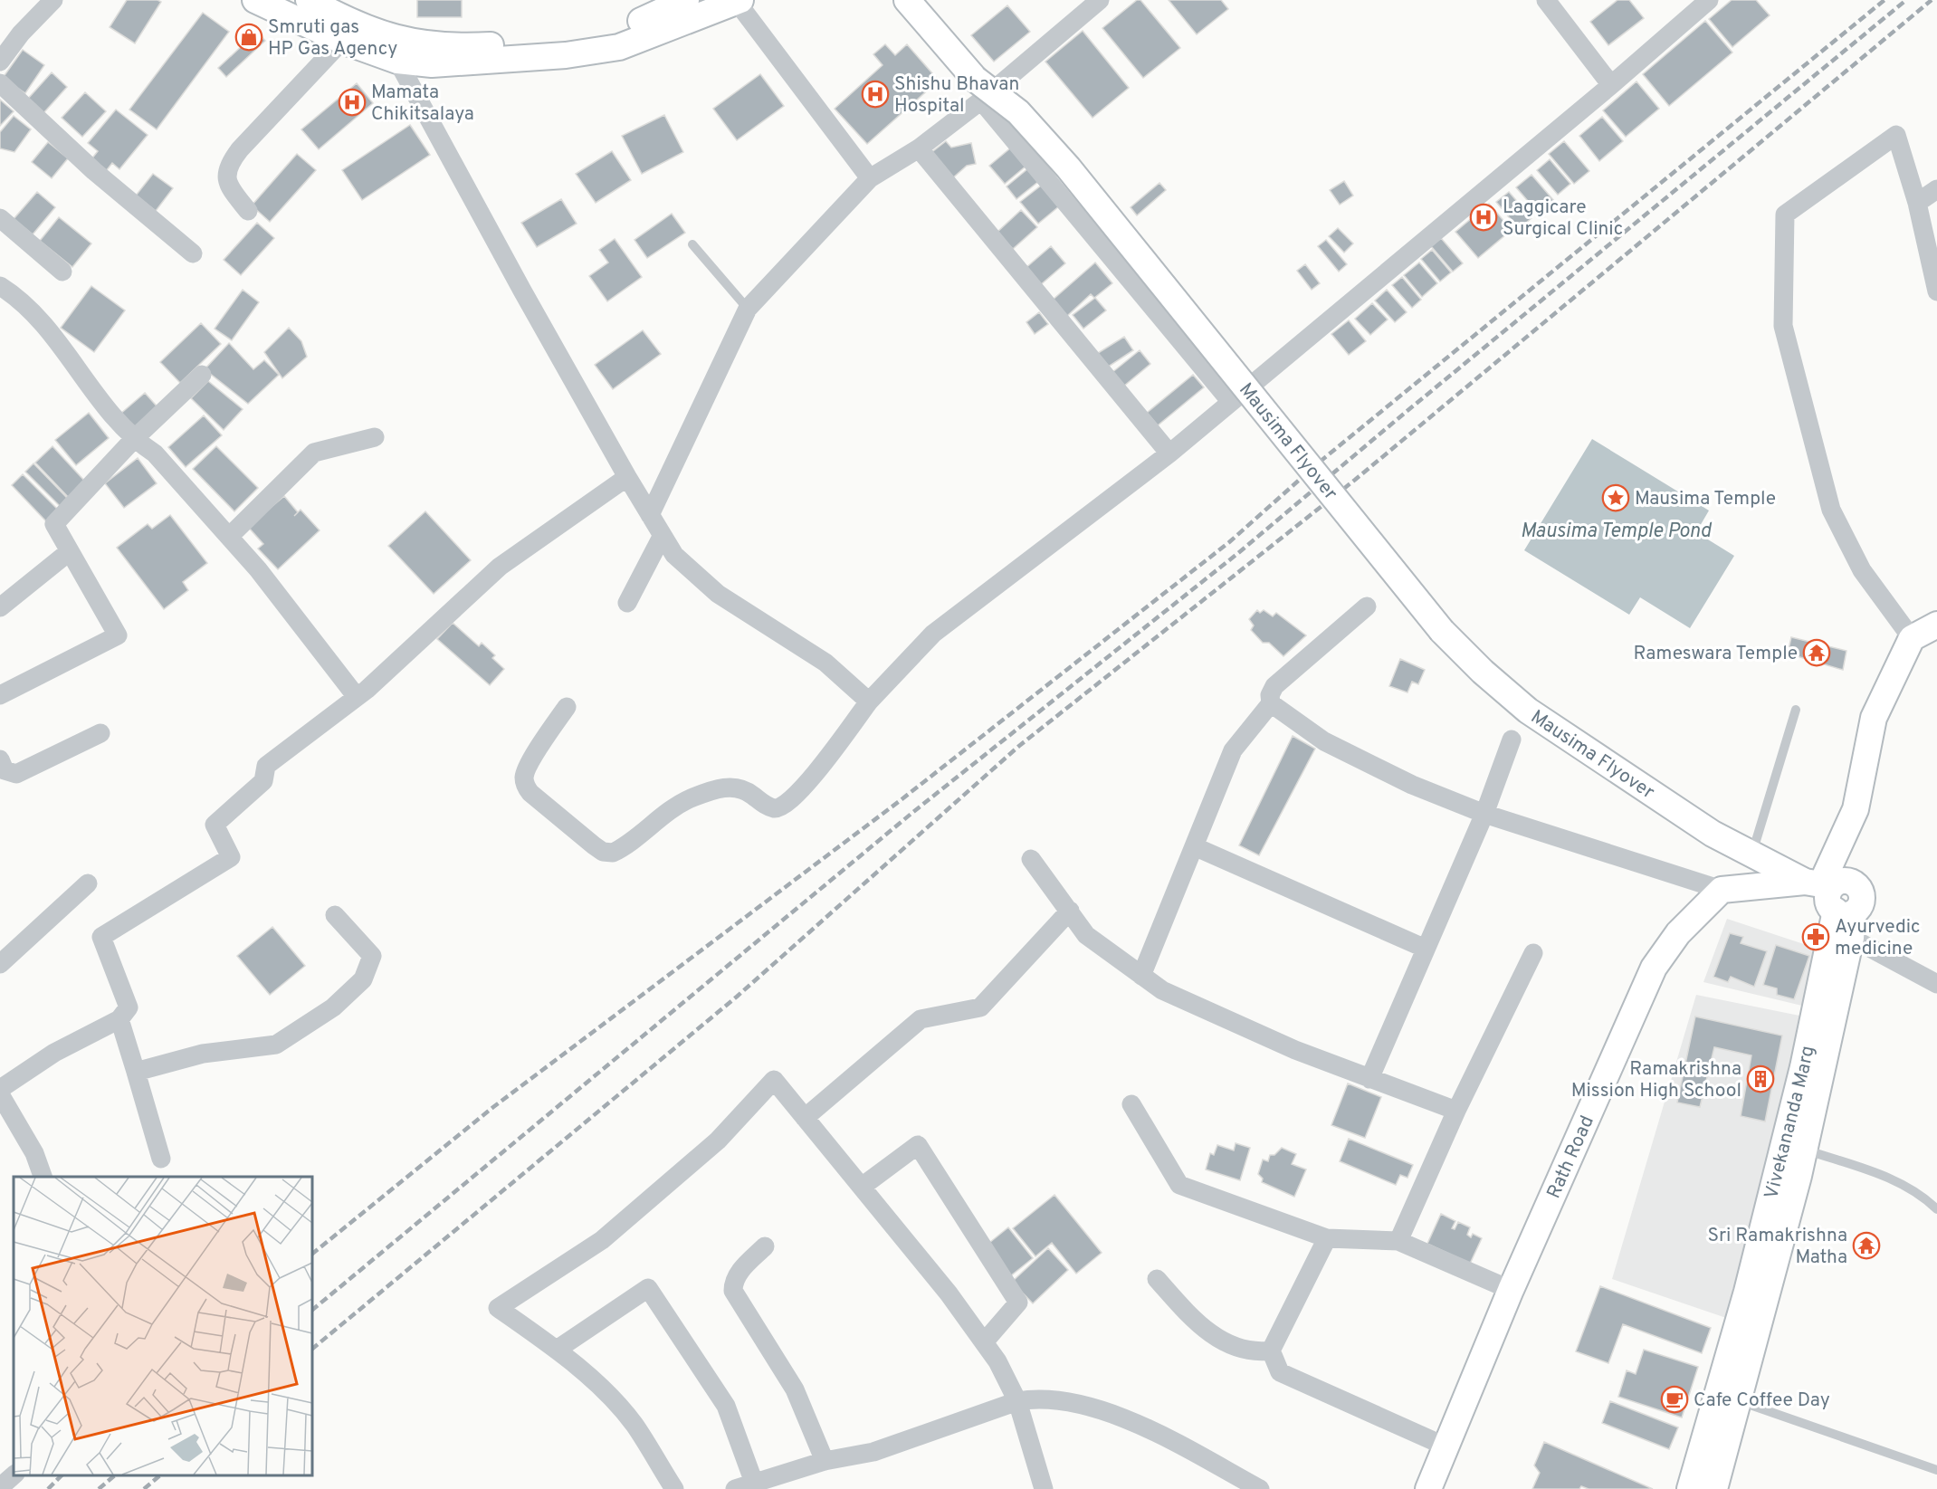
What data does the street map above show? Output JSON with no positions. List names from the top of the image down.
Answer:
{
  "streets": {
    "main road": ["Mausima Flyover", "Vivekananda Marg", "Rath Road"]
  },
  "water": ["Mausima Temple Pond"],
  "places": {
    "shop": ["Smruti gas HP Gas Agency"],
    "hospital": ["Shishu Bhavan Hospital", "Mamata Chikitsalaya", "Laggicare Surgical Clinic"],
    "place": ["Mausima Temple"],
    "temple": ["Rameswara Temple", "Sri Ramakrishna Matha"],
    "pharmacy": ["Ayurvedic medicine"],
    "building": ["Ramakrishna Mission High School"],
    "cafe": ["Cafe Coffee Day"]
  }
}
